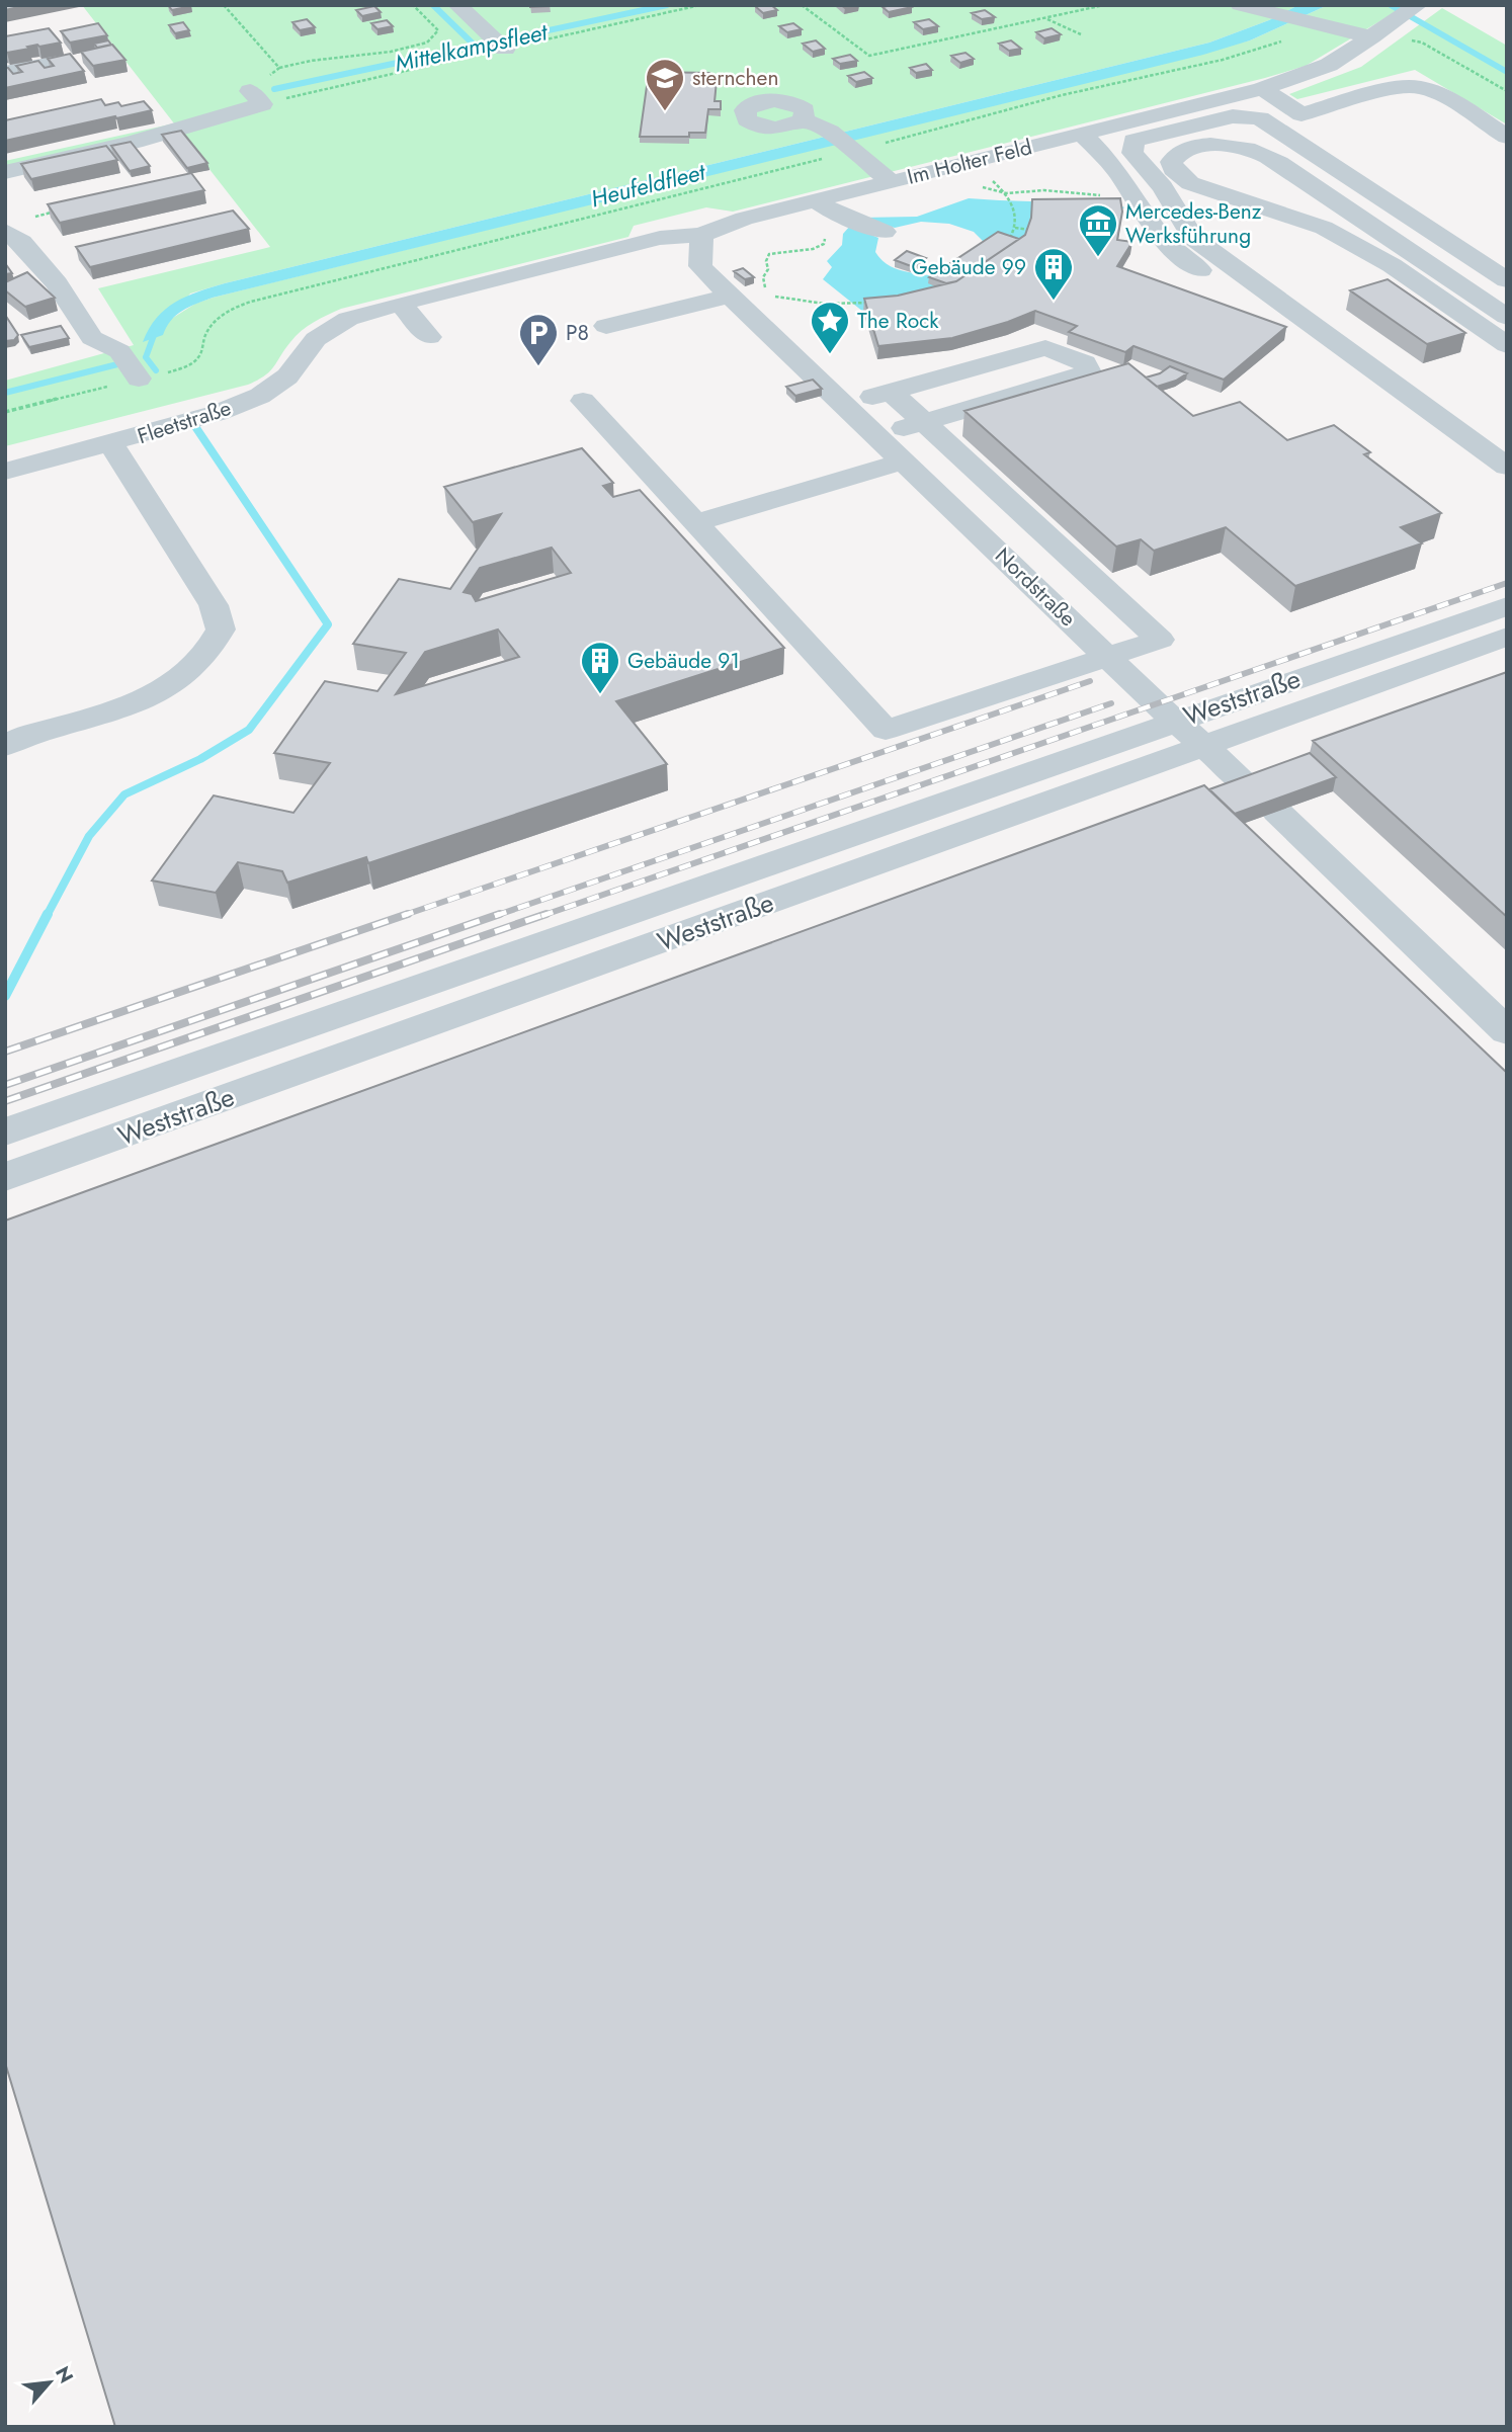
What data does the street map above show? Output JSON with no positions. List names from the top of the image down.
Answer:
{
  "streets": {
    "street": [
      "Im Holter Feld",
      "Fleetstraße",
      "Nordstraße",
      "Weststraße"
    ]
  },
  "crossings": [
    ["Im Holter Feld", "Fleetstraße"],
    ["Nordstraße", "Weststraße"]
  ],
  "water": ["Mittelkampsfleet", "Heufeldfleet"],
  "places": {
    "school or university": ["sternchen"],
    "museum": ["Mercedes-Benz Werksführung"],
    "building": ["Gebäude 99", "Gebäude 91"],
    "place": ["The Rock"],
    "parking": ["P8"]
  },
  "north": "top right"
}
